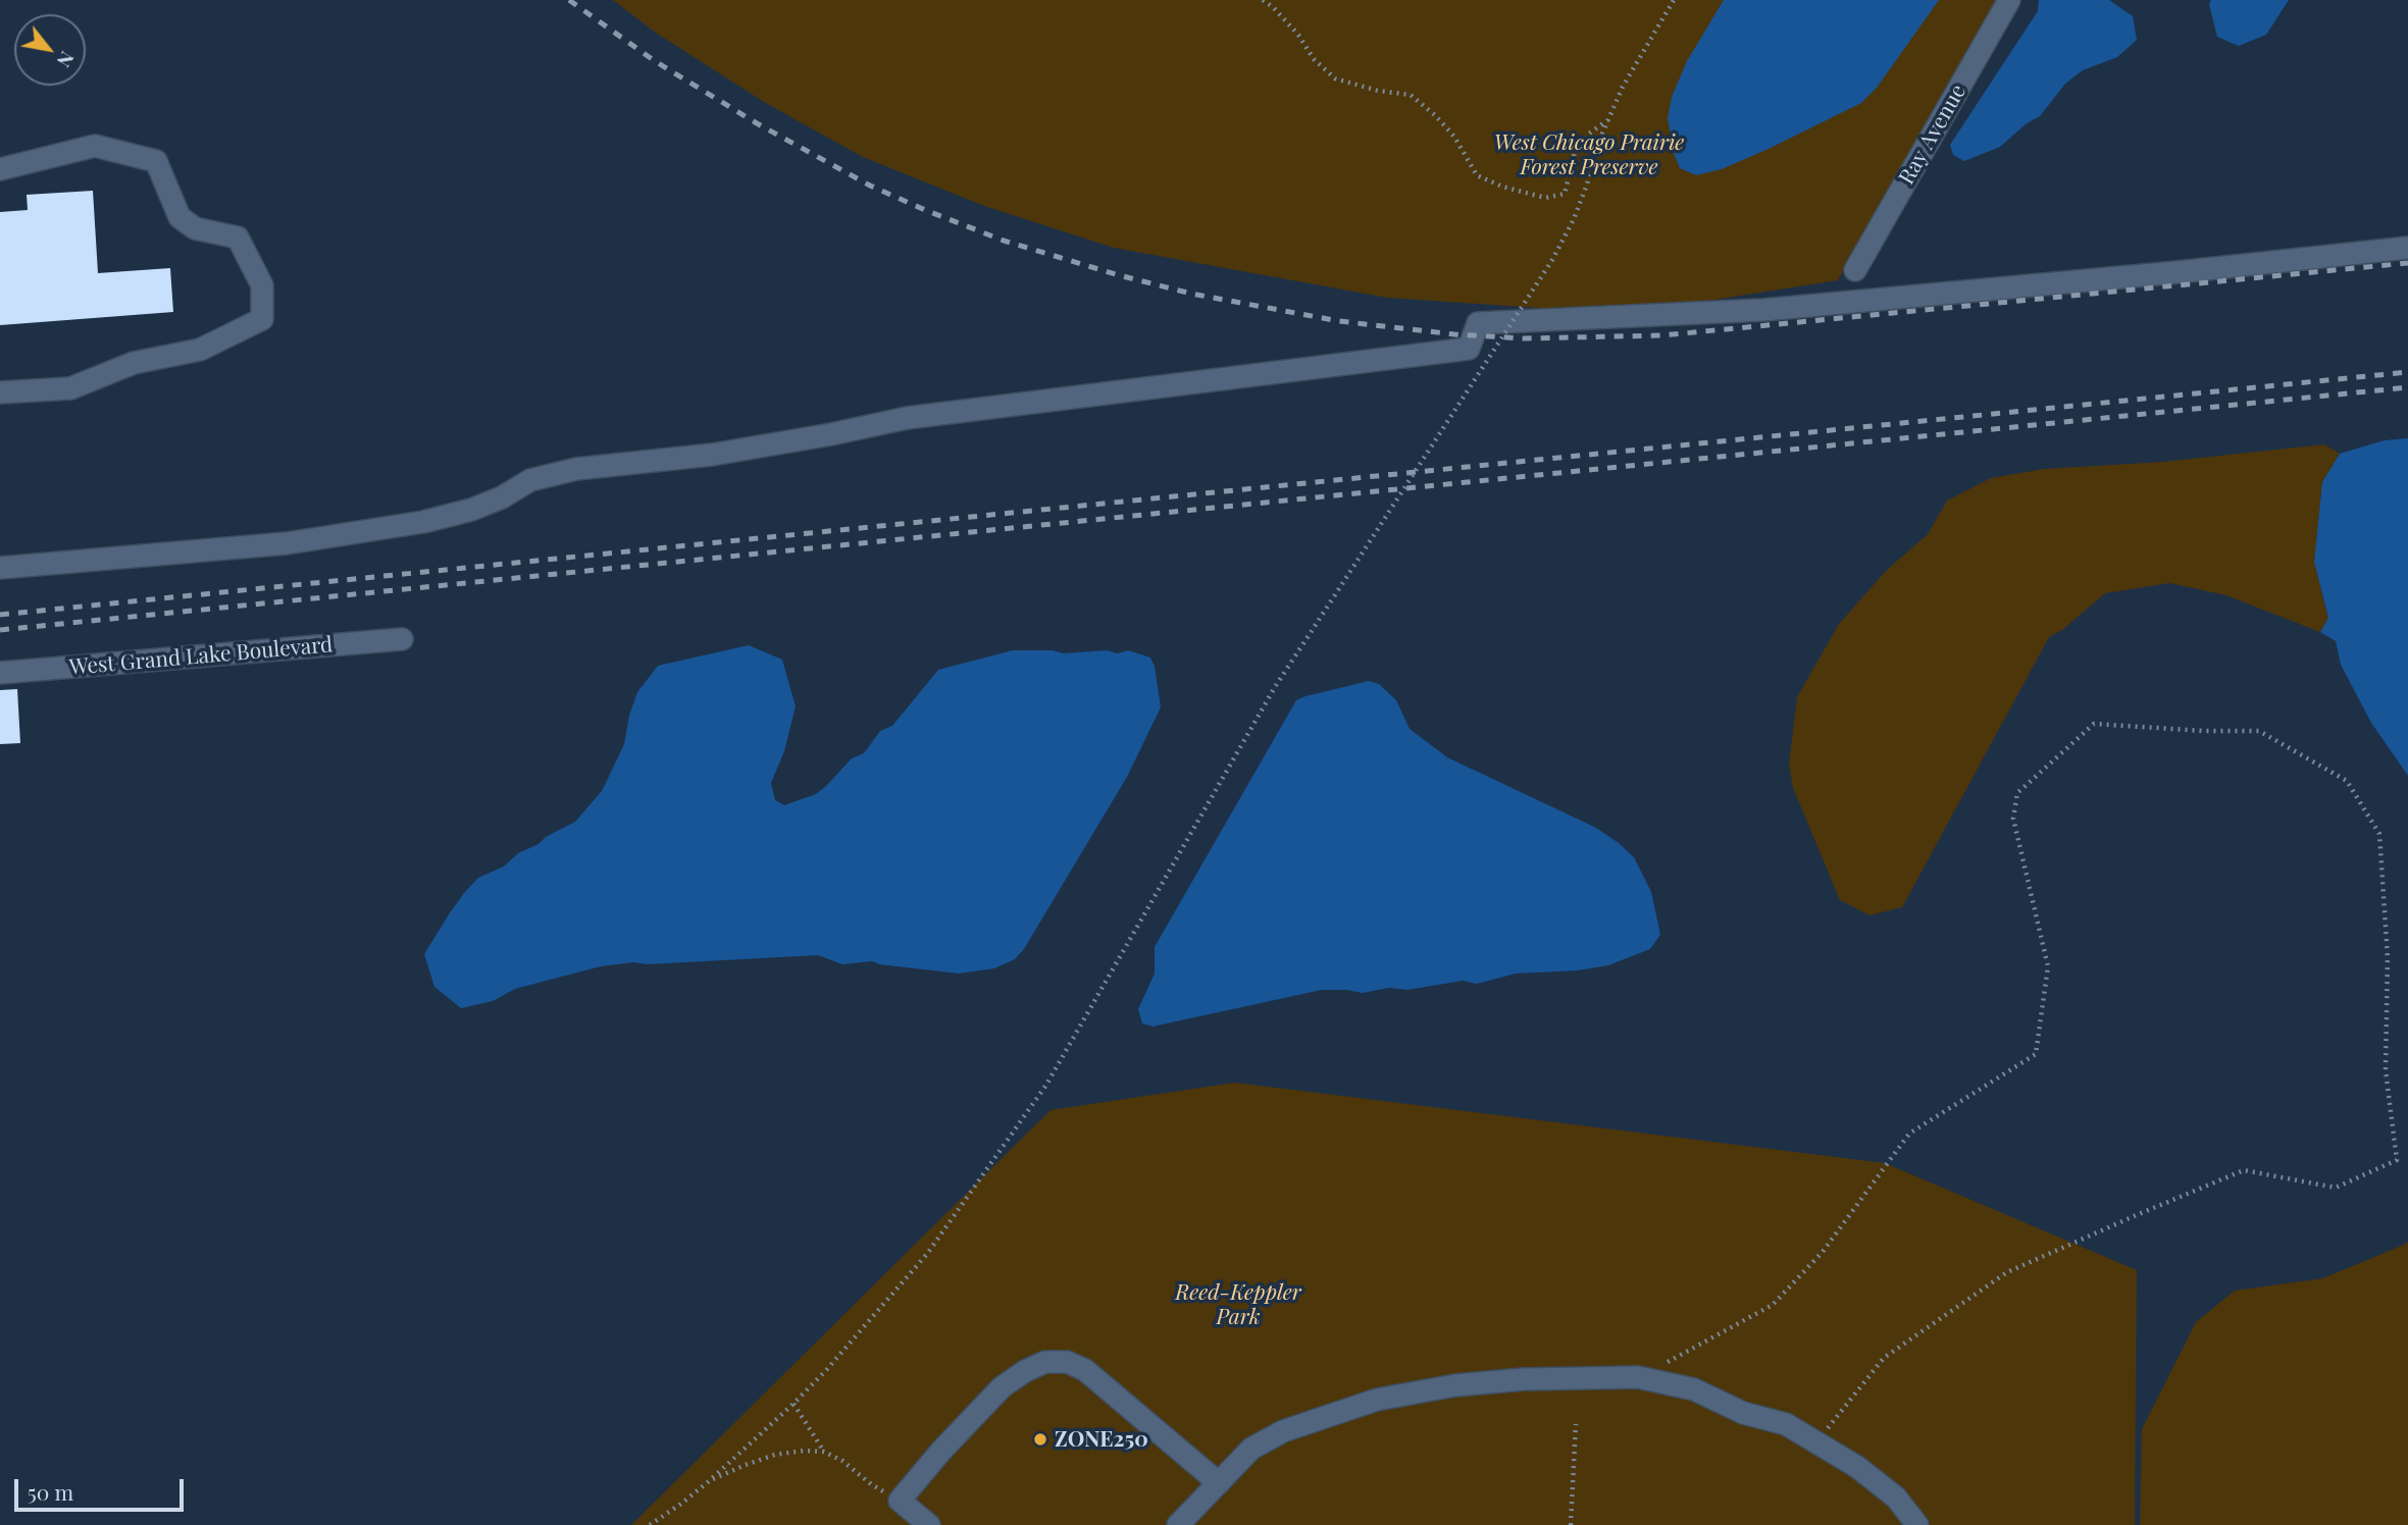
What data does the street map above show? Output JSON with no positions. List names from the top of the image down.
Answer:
{
  "streets": {
    "street": ["Ray Avenue", "West Grand Lake Boulevard"]
  },
  "parks": ["West Chicago Prairie Forest Preserve", "Reed-Keppler Park"],
  "places": ["ZONE250"],
  "scale_bar": "50 m",
  "north": "bottom right"
}
